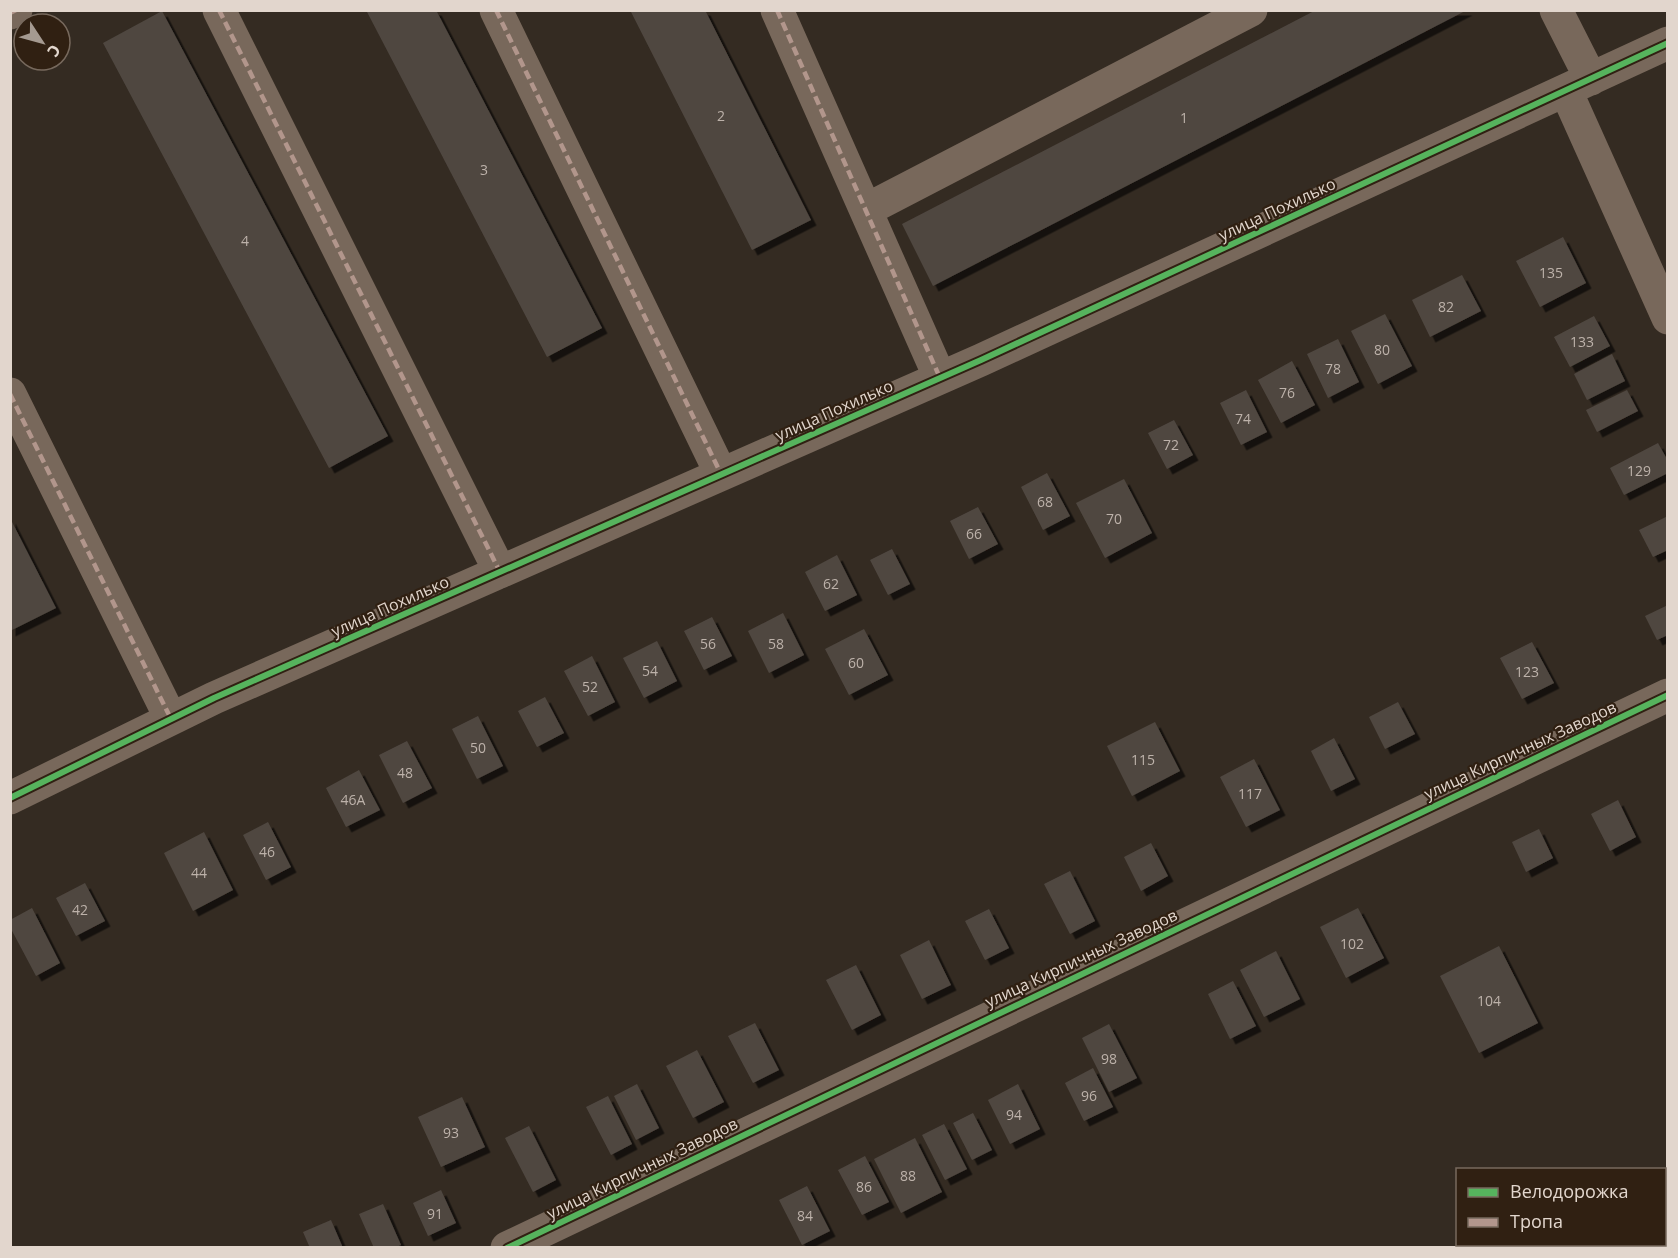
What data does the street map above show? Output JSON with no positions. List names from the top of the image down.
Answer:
{
  "streets": {
    "street": ["улица Похилько", "улица Кирпичных Заводов"]
  },
  "house_numbers": [
    "2",
    "1",
    "3",
    "4",
    "135",
    "82",
    "133",
    "80",
    "78",
    "76",
    "74",
    "72",
    "129",
    "68",
    "70",
    "66",
    "62",
    "56",
    "58",
    "60",
    "54",
    "123",
    "52",
    "50",
    "115",
    "48",
    "117",
    "46А",
    "46",
    "44",
    "42",
    "102",
    "104",
    "98",
    "96",
    "94",
    "93",
    "88",
    "86",
    "91",
    "84"
  ],
  "legend": ["Велодорожка", "Тропа"],
  "north": "bottom right"
}
